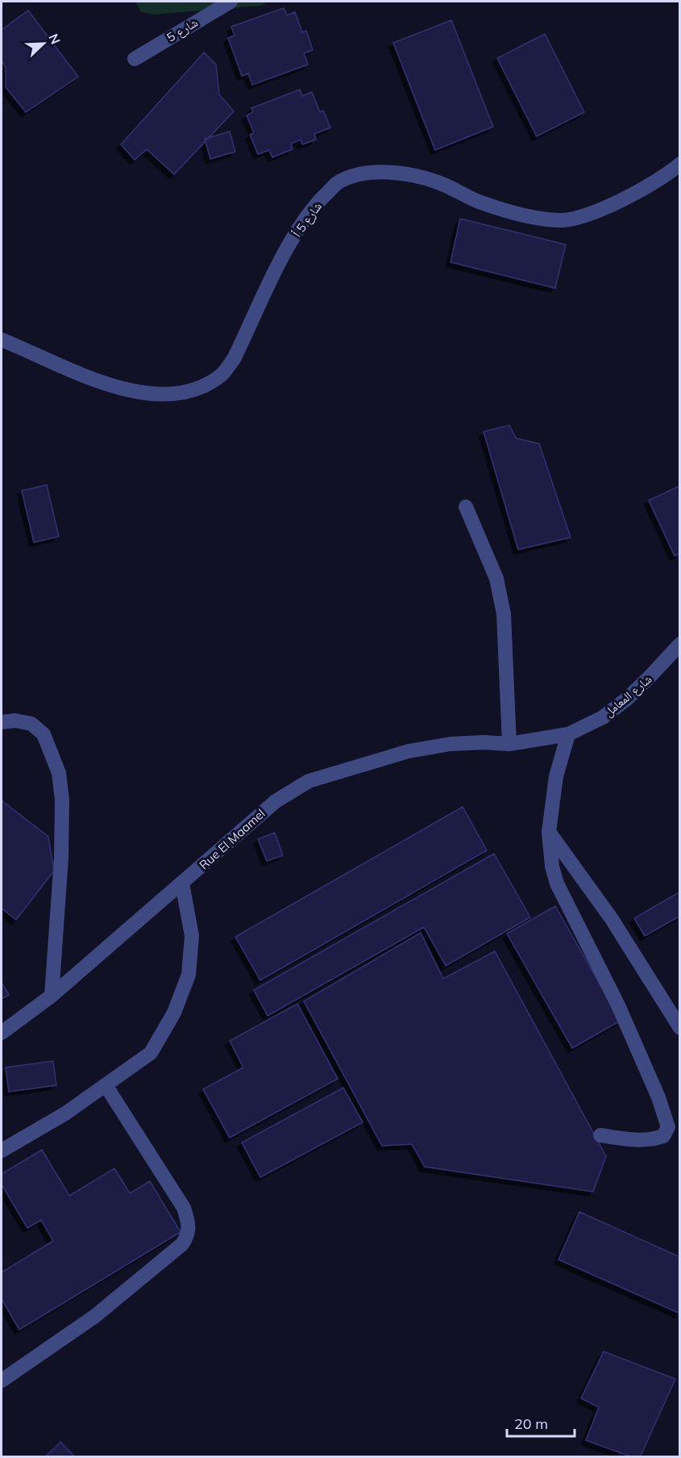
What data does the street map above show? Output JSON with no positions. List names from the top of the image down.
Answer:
{
  "streets": {
    "street": [
      "شارع 5",
      "شارع 5 أ",
      "شارع المعامل",
      "Rue El Maamel"
    ]
  },
  "crossings": [
    ["شارع المعامل", "Rue El Maamel"]
  ],
  "scale_bar": "20 m",
  "north": "top right"
}
